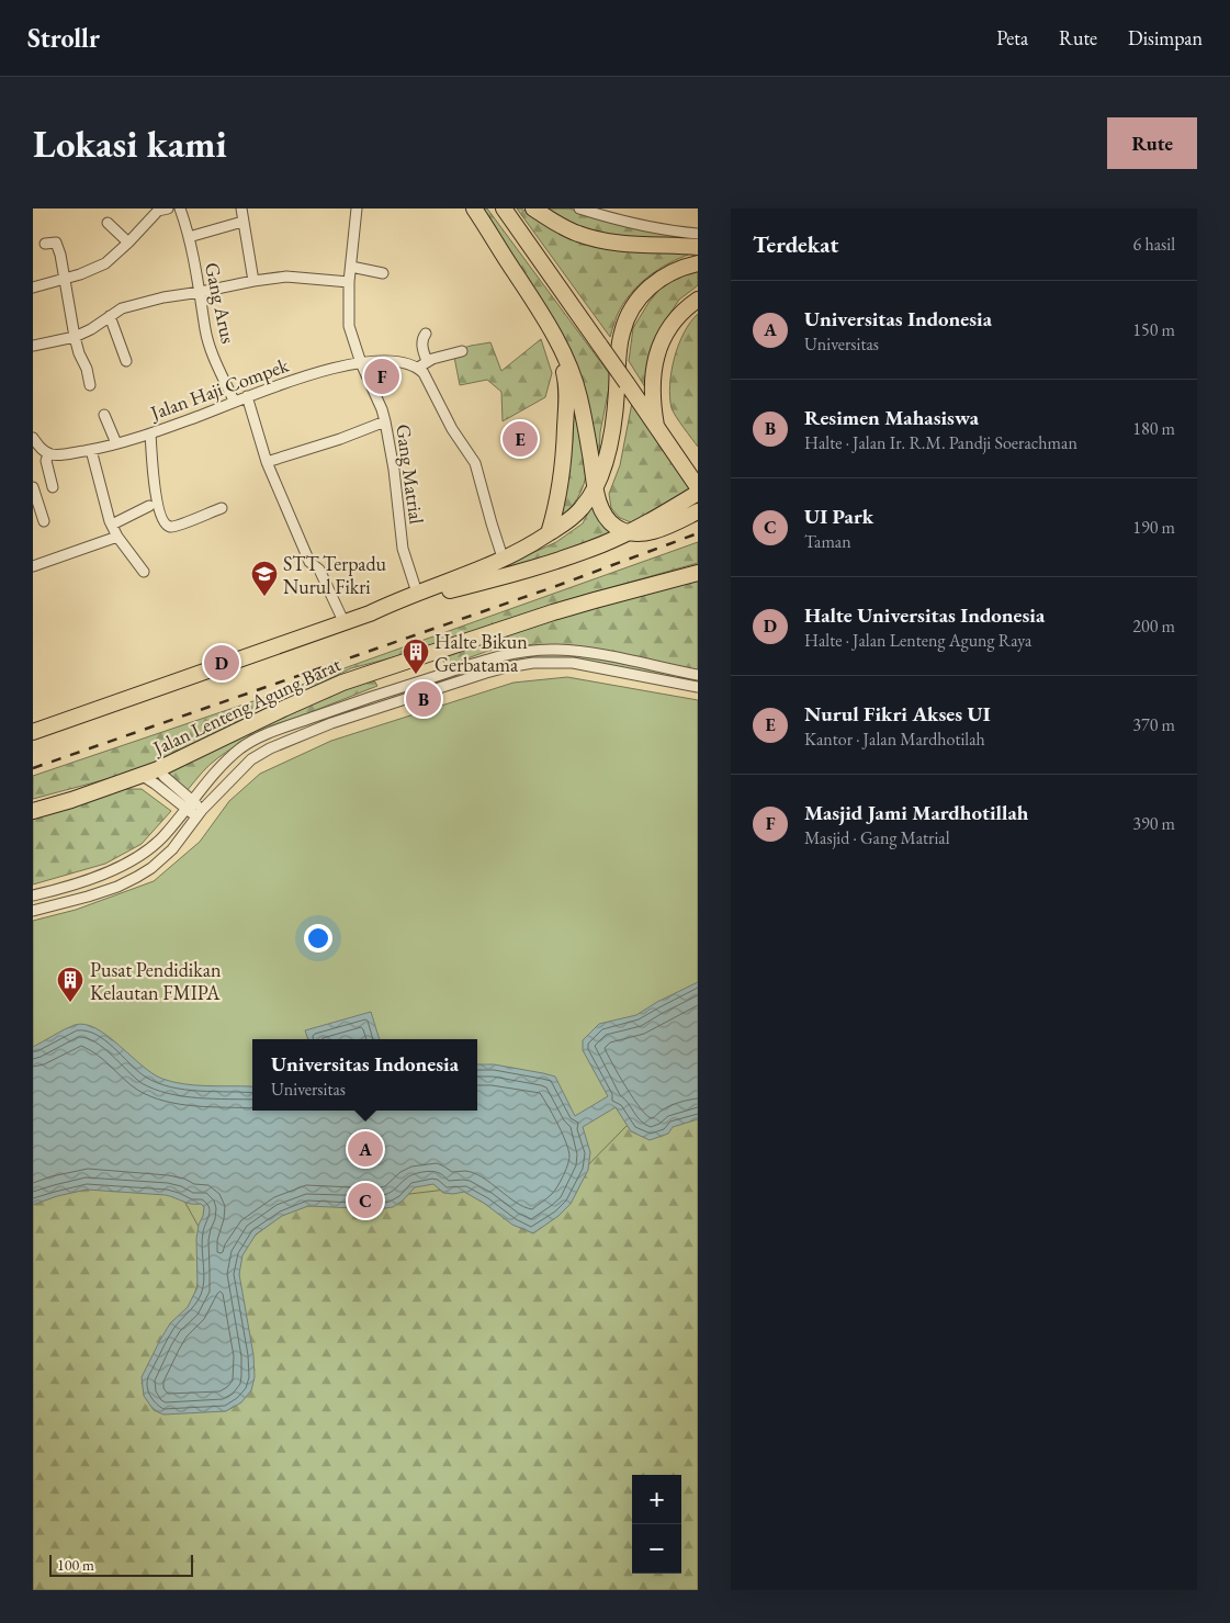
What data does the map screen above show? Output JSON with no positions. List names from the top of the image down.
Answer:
{
  "streets": {
    "main road": ["Jalan Lenteng Agung Barat"],
    "street": ["Gang Arus", "Jalan Haji Compek", "Gang Matrial"]
  },
  "crossings": [
    ["Gang Arus", "Jalan Haji Compek"],
    ["Jalan Haji Compek", "Gang Matrial"]
  ],
  "places": {
    "school or university": ["STT Terpadu Nurul Fikri"],
    "building": ["Halte Bikun Gerbatama", "Pusat Pendidikan Kelautan FMIPA"]
  },
  "scale_bar": "100 m",
  "page": {
    "header": "Strollr",
    "nav": ["Peta", "Rute", "Disimpan"],
    "buttons": "Rute",
    "title": "Lokasi kami",
    "heading": ["Terdekat", "6 hasil"],
    "list": [
      {
        "mark": "A",
        "name": "Universitas Indonesia",
        "note": "Universitas",
        "value": "150 m"
      },
      {
        "mark": "B",
        "name": "Resimen Mahasiswa",
        "note": "Halte · Jalan Ir. R.M. Pandji Soerachman",
        "value": "180 m"
      },
      {
        "mark": "C",
        "name": "UI Park",
        "note": "Taman",
        "value": "190 m"
      },
      {
        "mark": "D",
        "name": "Halte Universitas Indonesia",
        "note": "Halte · Jalan Lenteng Agung Raya",
        "value": "200 m"
      },
      {
        "mark": "E",
        "name": "Nurul Fikri Akses UI",
        "note": "Kantor · Jalan Mardhotilah",
        "value": "370 m"
      },
      {
        "mark": "F",
        "name": "Masjid Jami Mardhotillah",
        "note": "Masjid · Gang Matrial",
        "value": "390 m"
      }
    ],
    "pins": [
      "F",
      "E",
      "D",
      "B",
      "A",
      "C"
    ],
    "popup": ["Universitas Indonesia", "Universitas"],
    "map_buttons": ["+", "−"],
    "scale": "100 m"
  }
}
